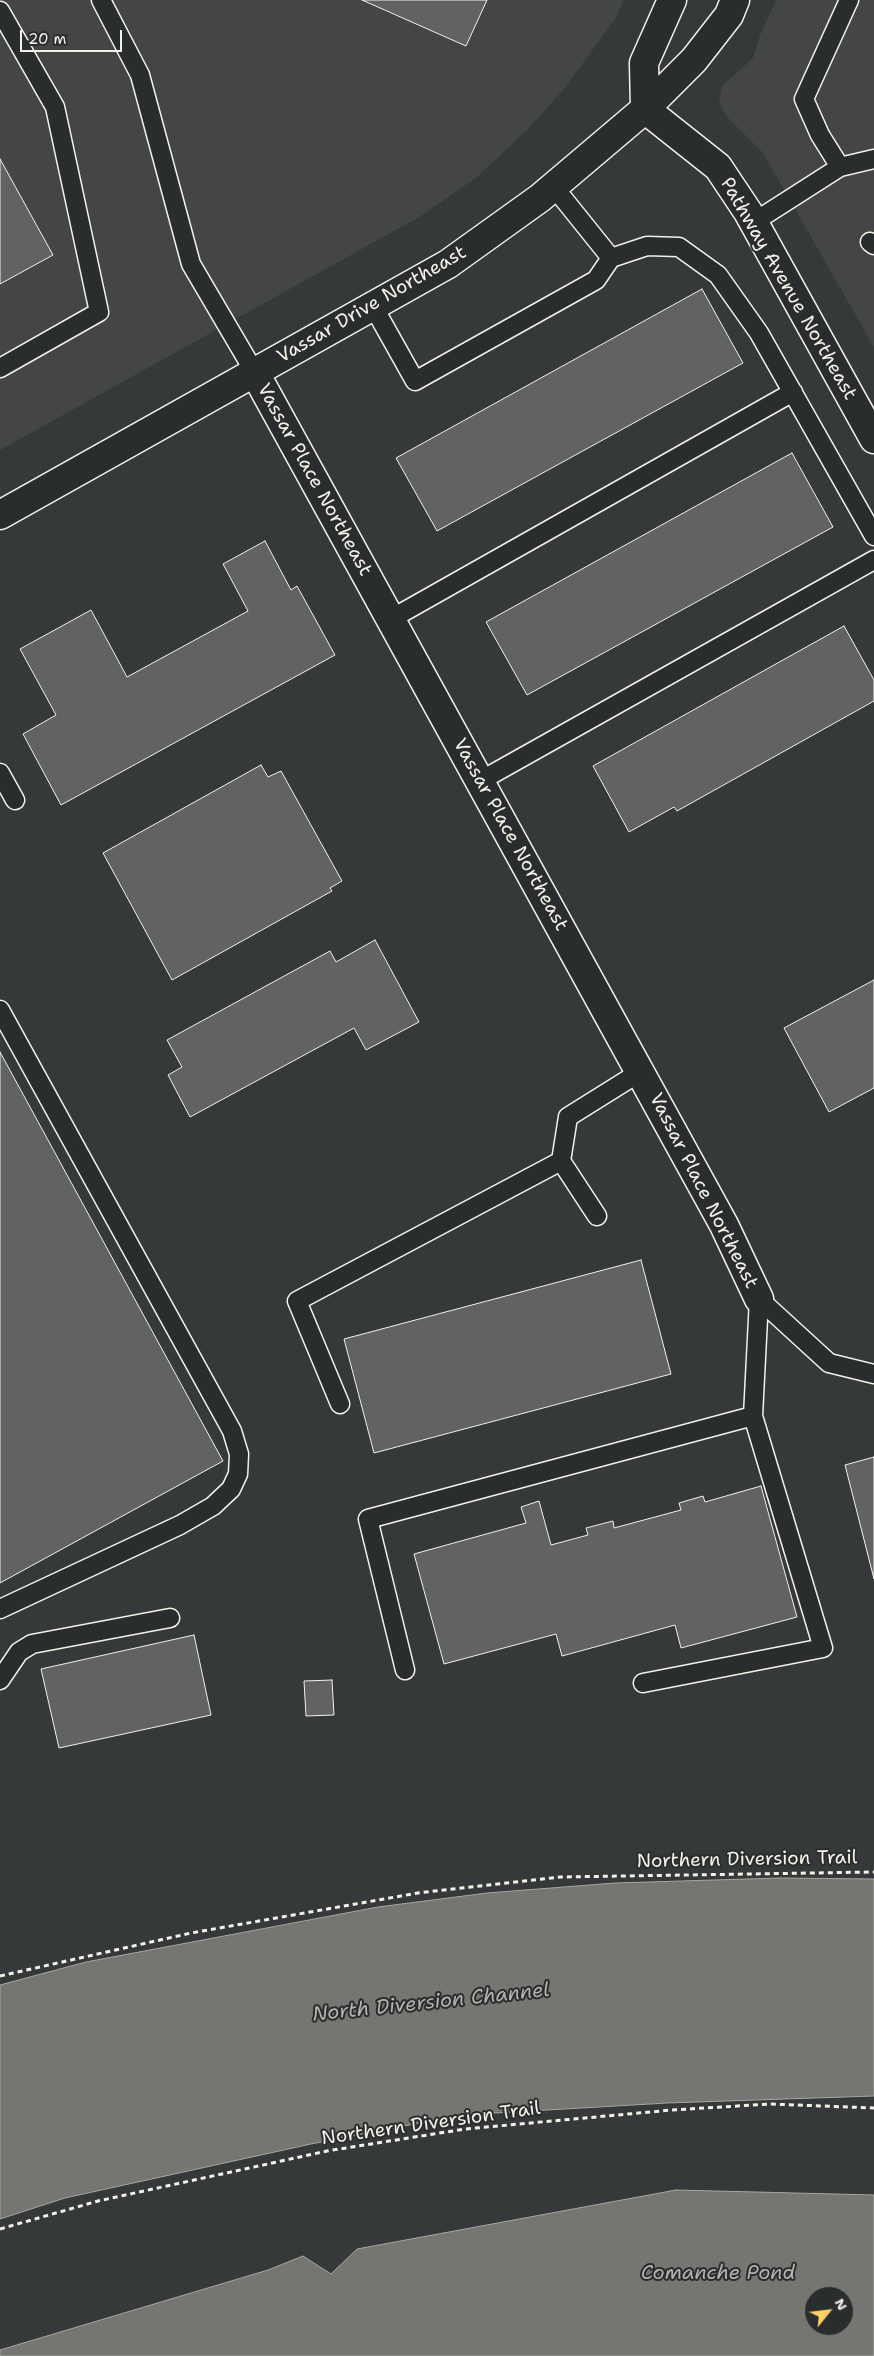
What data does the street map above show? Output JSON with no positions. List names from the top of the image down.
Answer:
{
  "streets": {
    "street": ["Pathway Avenue Northeast", "Vassar Drive Northeast", "Vassar Place Northeast"],
    "path": ["Northern Diversion Trail"]
  },
  "crossings": [
    ["Pathway Avenue Northeast", "Vassar Drive Northeast"],
    ["Vassar Drive Northeast", "Vassar Place Northeast"]
  ],
  "water": ["North Diversion Channel", "Comanche Pond"],
  "scale_bar": "20 m",
  "north": "top right"
}
